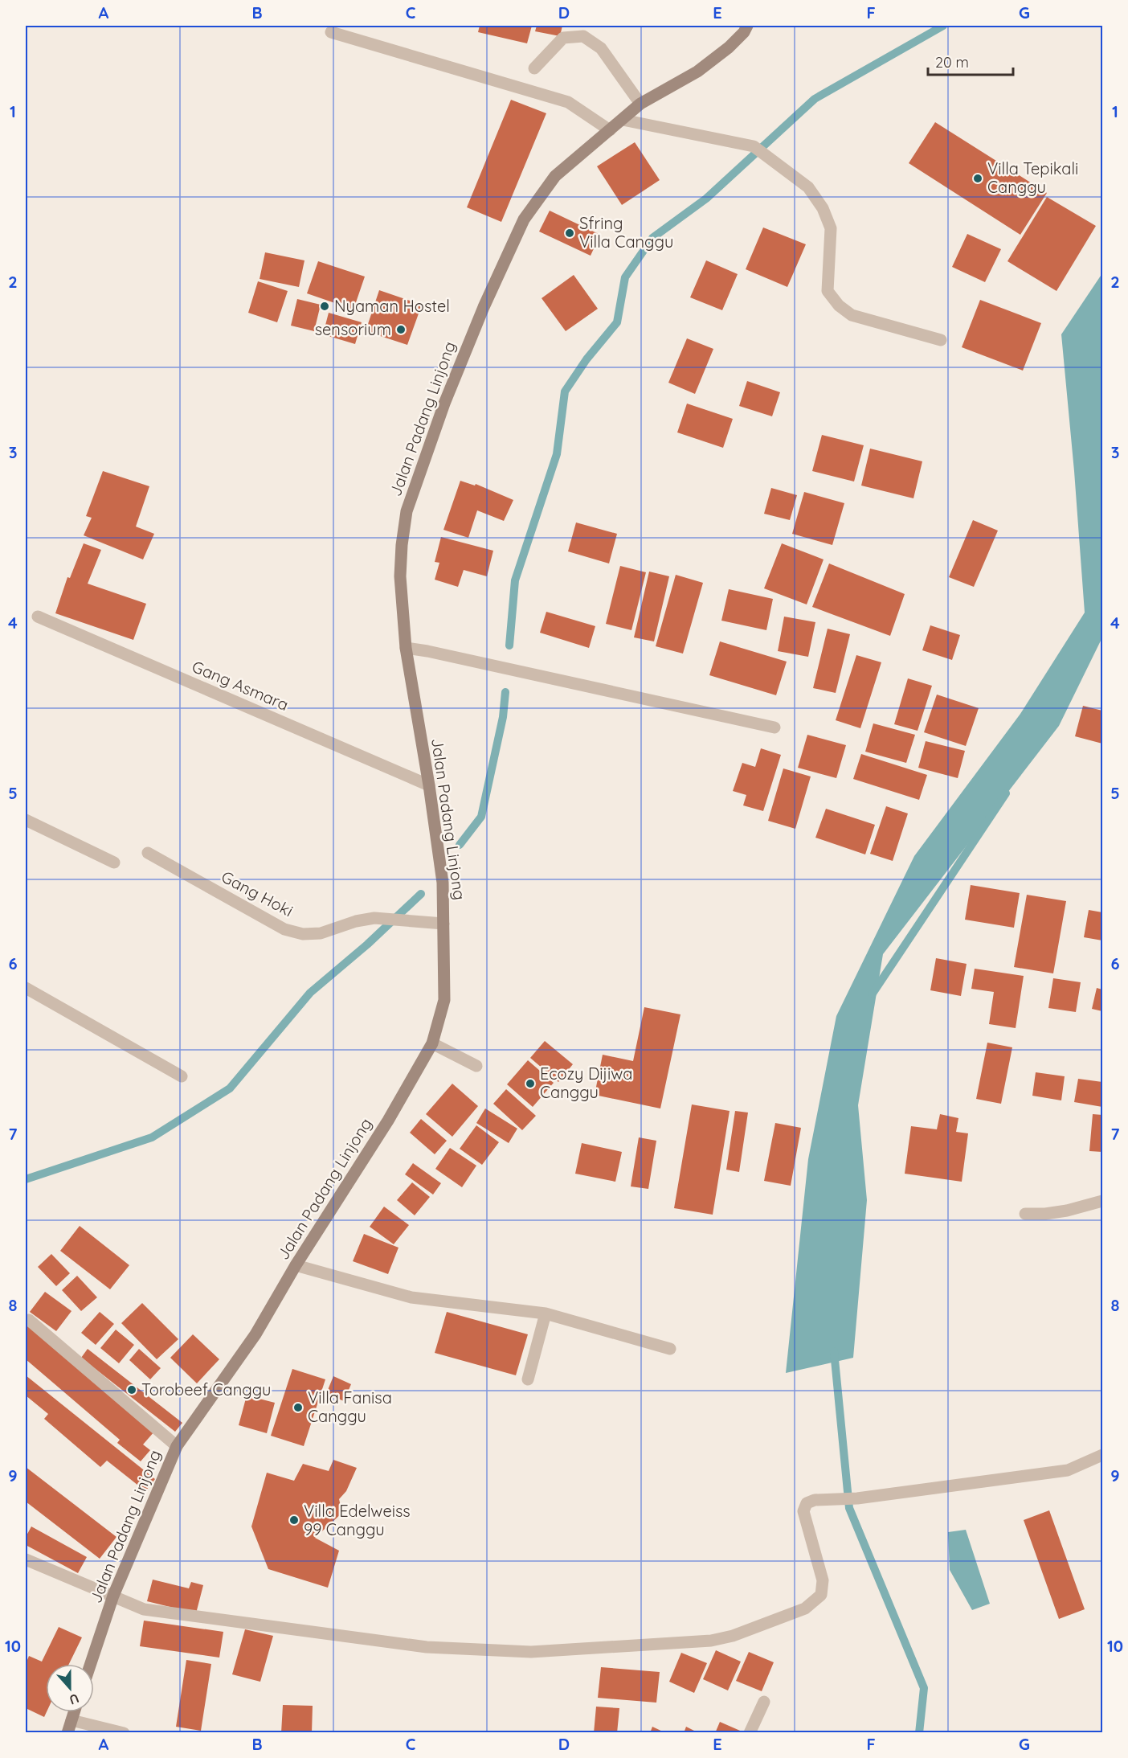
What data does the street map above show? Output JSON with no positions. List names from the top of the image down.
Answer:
{
  "streets": {
    "street": ["Jalan Padang Linjong", "Gang Asmara", "Gang Hoki"]
  },
  "crossings": [
    ["Jalan Padang Linjong", "Gang Asmara"],
    ["Jalan Padang Linjong", "Gang Hoki"]
  ],
  "places": [
    "Villa Tepikali Canggu",
    "Sfring Villa Canggu",
    "Nyaman Hostel",
    "sensorium",
    "Ecozy Dijiwa Canggu",
    "Torobeef Canggu",
    "Villa Fanisa Canggu",
    "Villa Edelweiss 99 Canggu"
  ],
  "scale_bar": "20 m",
  "north": "bottom",
  "grid": {
    "columns": [
      "A",
      "B",
      "C",
      "D",
      "E",
      "F",
      "G"
    ],
    "rows": [
      "1",
      "2",
      "3",
      "4",
      "5",
      "6",
      "7",
      "8",
      "9",
      "10"
    ]
  }
}
